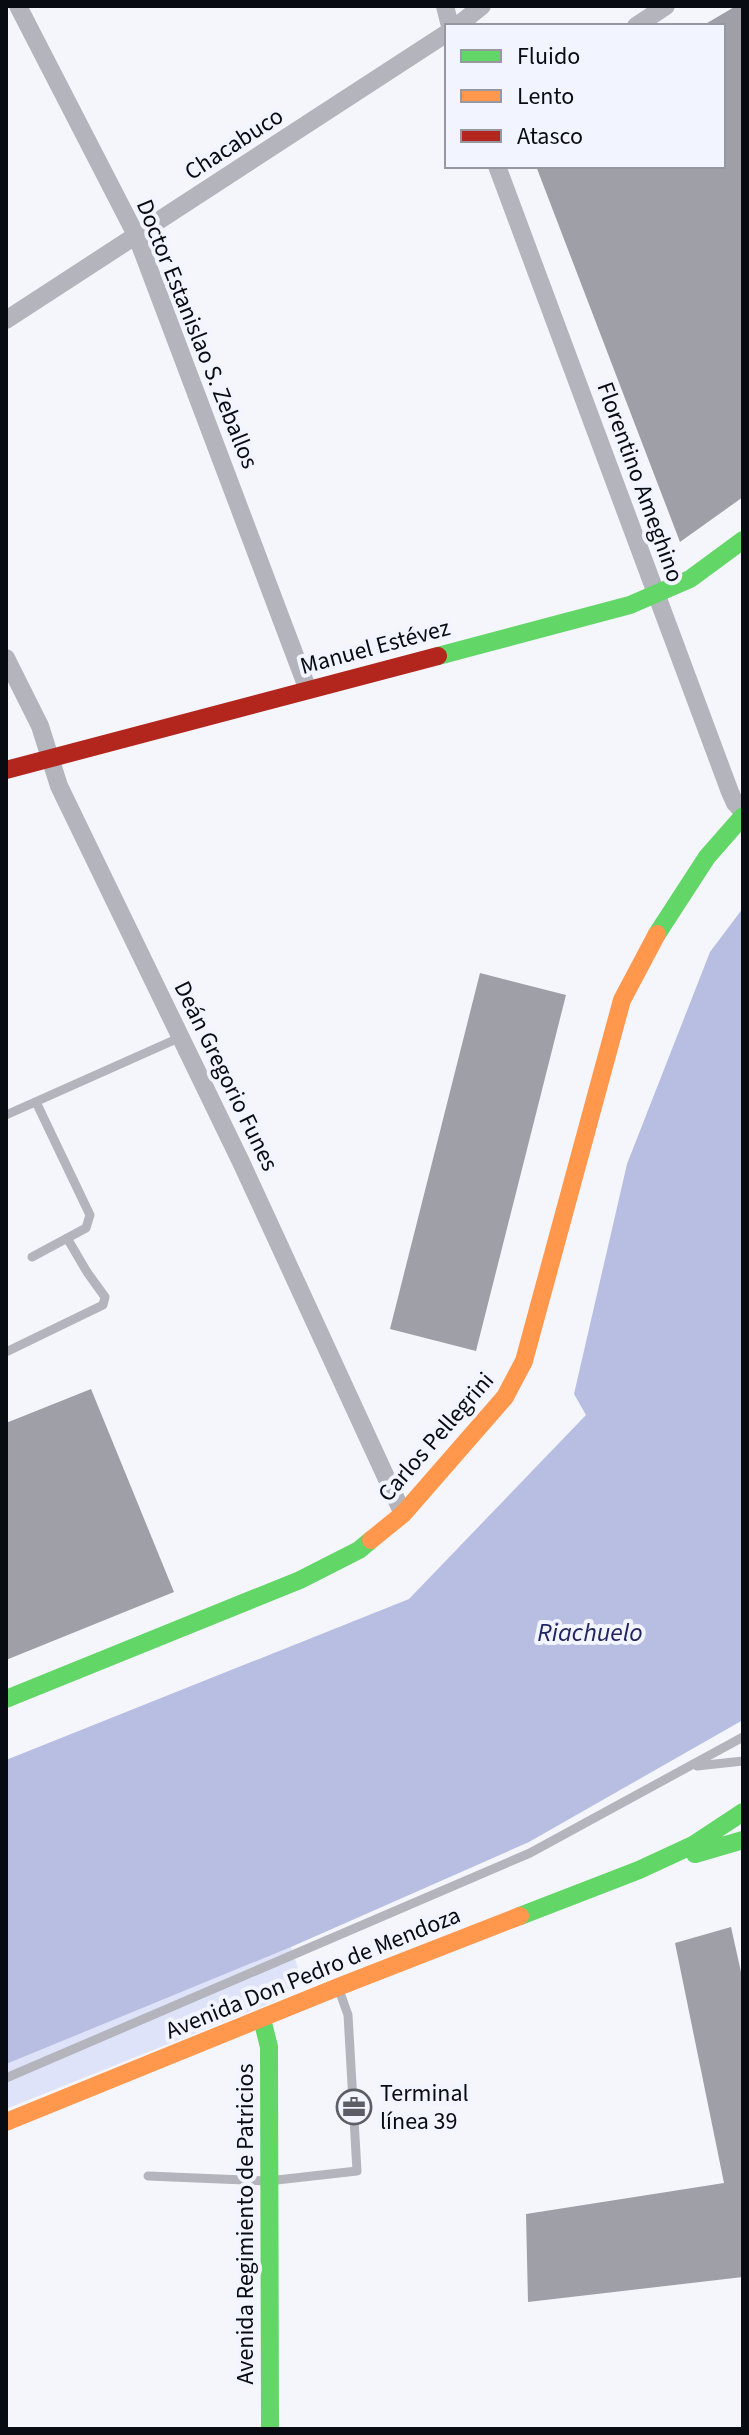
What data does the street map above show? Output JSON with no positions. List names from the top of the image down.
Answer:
{
  "streets": {
    "main road": [
      "Manuel Estévez",
      "Carlos Pellegrini",
      "Avenida Don Pedro de Mendoza",
      "Avenida Regimiento de Patricios"
    ],
    "street": [
      "Chacabuco",
      "Doctor Estanislao S. Zeballos",
      "Florentino Ameghino",
      "Deán Gregorio Funes"
    ]
  },
  "crossings": [
    ["Chacabuco", "Doctor Estanislao S. Zeballos"],
    ["Doctor Estanislao S. Zeballos", "Manuel Estévez"],
    ["Florentino Ameghino", "Manuel Estévez"],
    ["Florentino Ameghino", "Carlos Pellegrini"],
    ["Manuel Estévez", "Deán Gregorio Funes"],
    ["Deán Gregorio Funes", "Carlos Pellegrini"],
    ["Avenida Don Pedro de Mendoza", "Avenida Regimiento de Patricios"]
  ],
  "water": ["Riachuelo"],
  "places": {
    "office": ["Terminal línea 39"]
  },
  "legend": ["Fluido", "Lento", "Atasco"]
}
